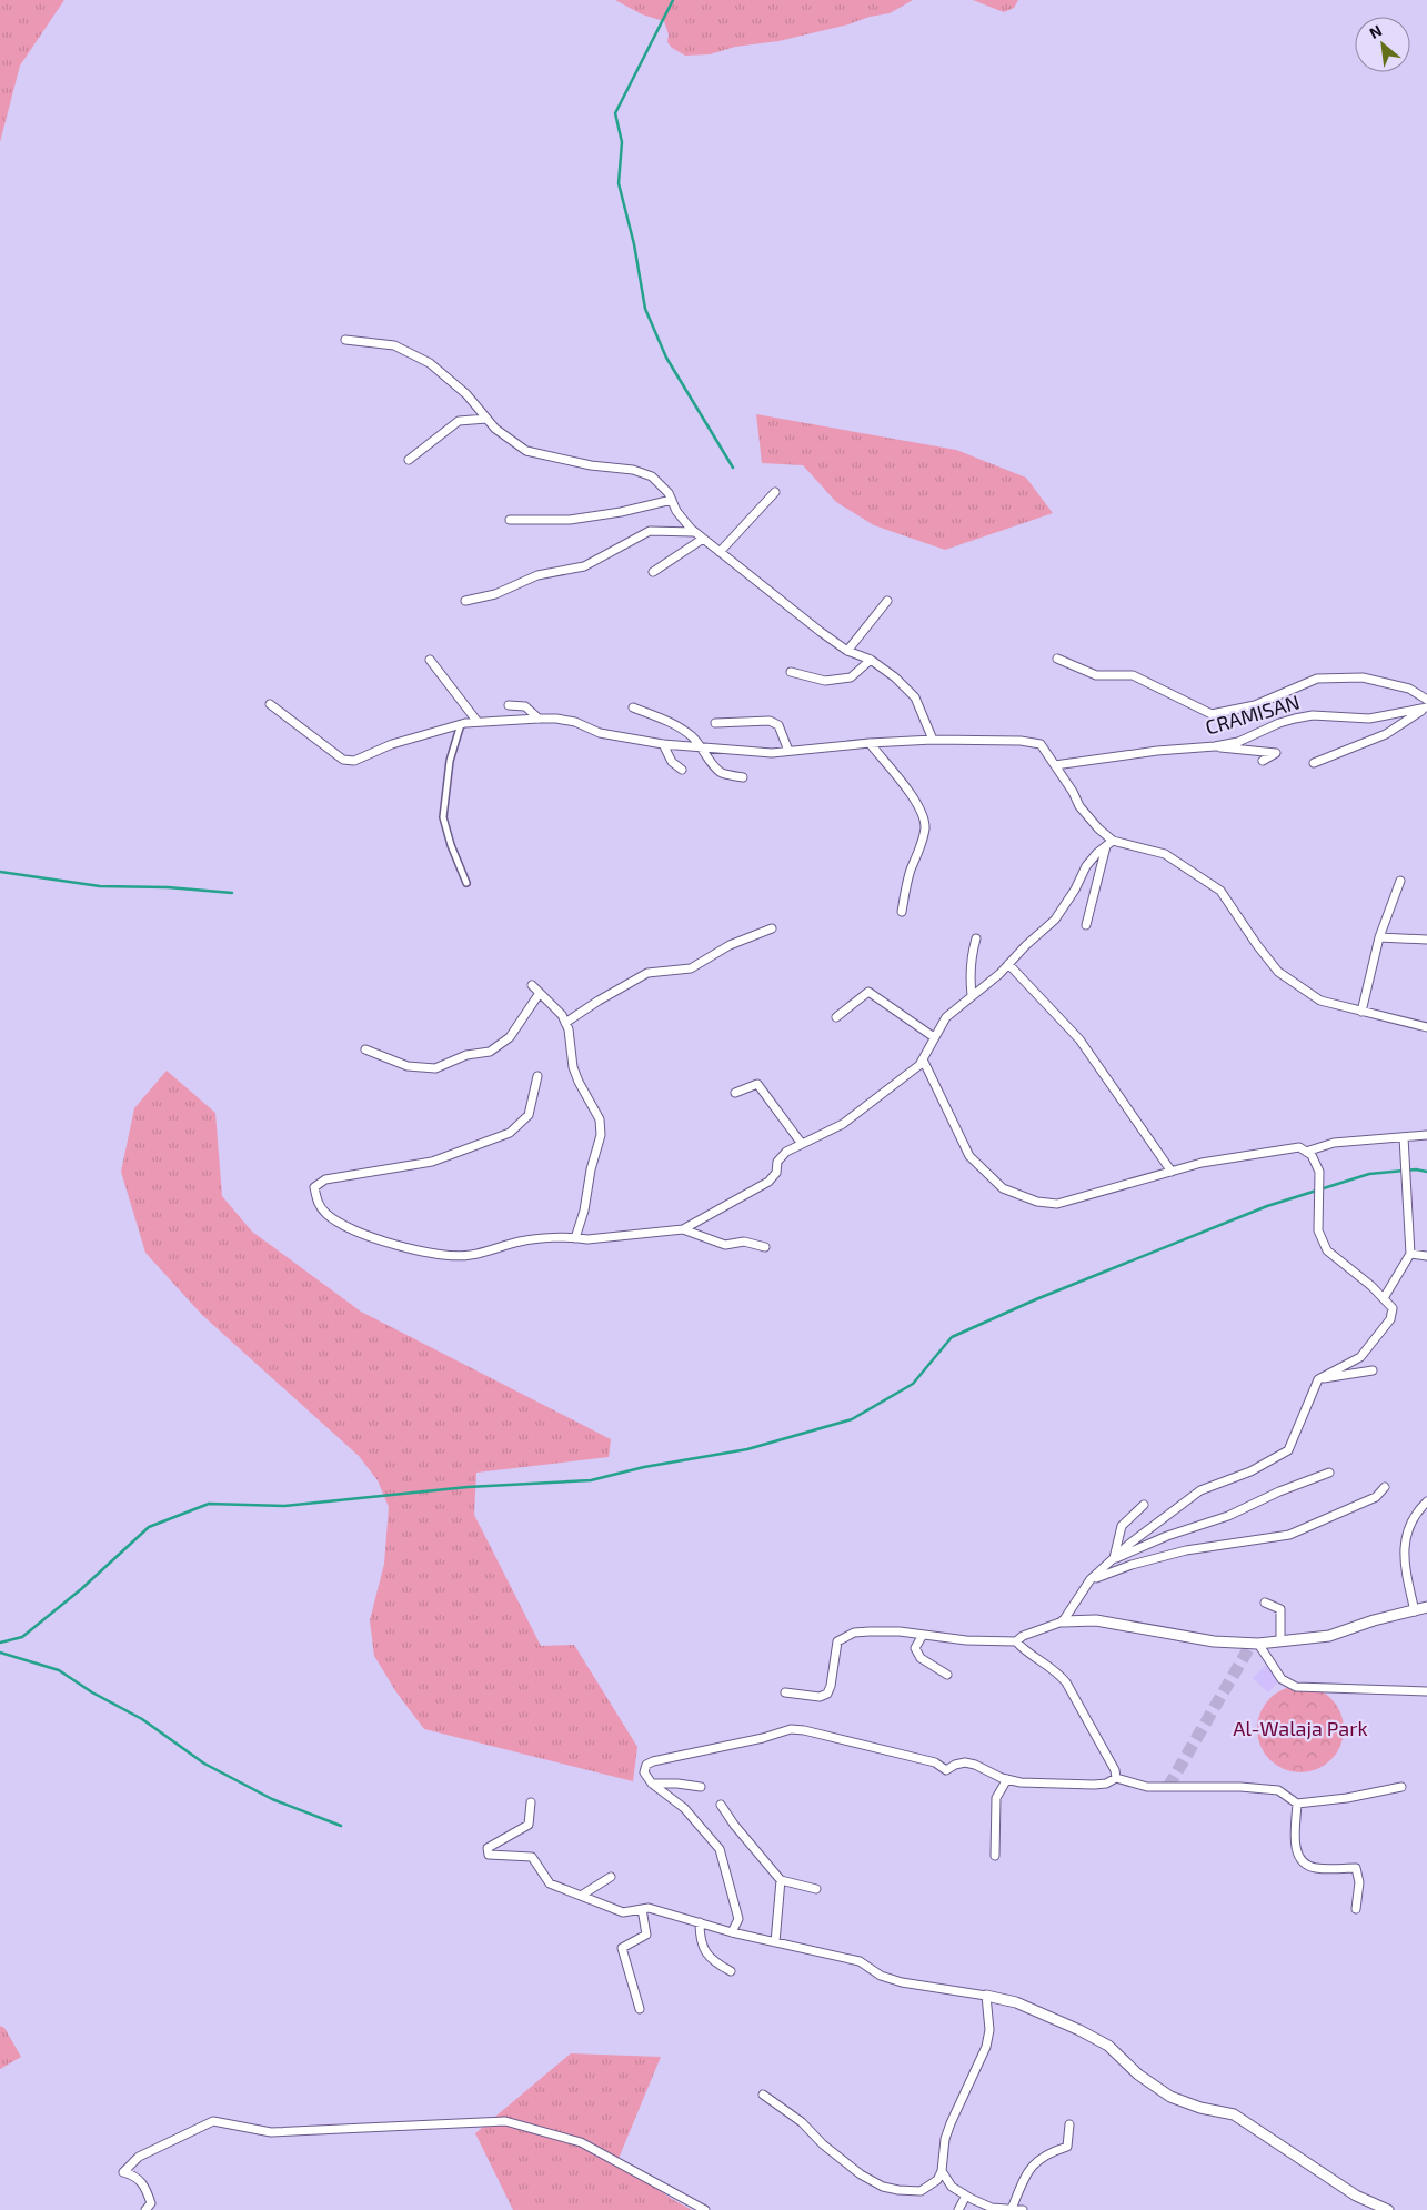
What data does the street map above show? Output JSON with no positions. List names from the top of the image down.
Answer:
{
  "streets": {
    "street": ["CRAMISAN"]
  },
  "parks": ["Al-Walaja Park"],
  "north": "top left"
}
